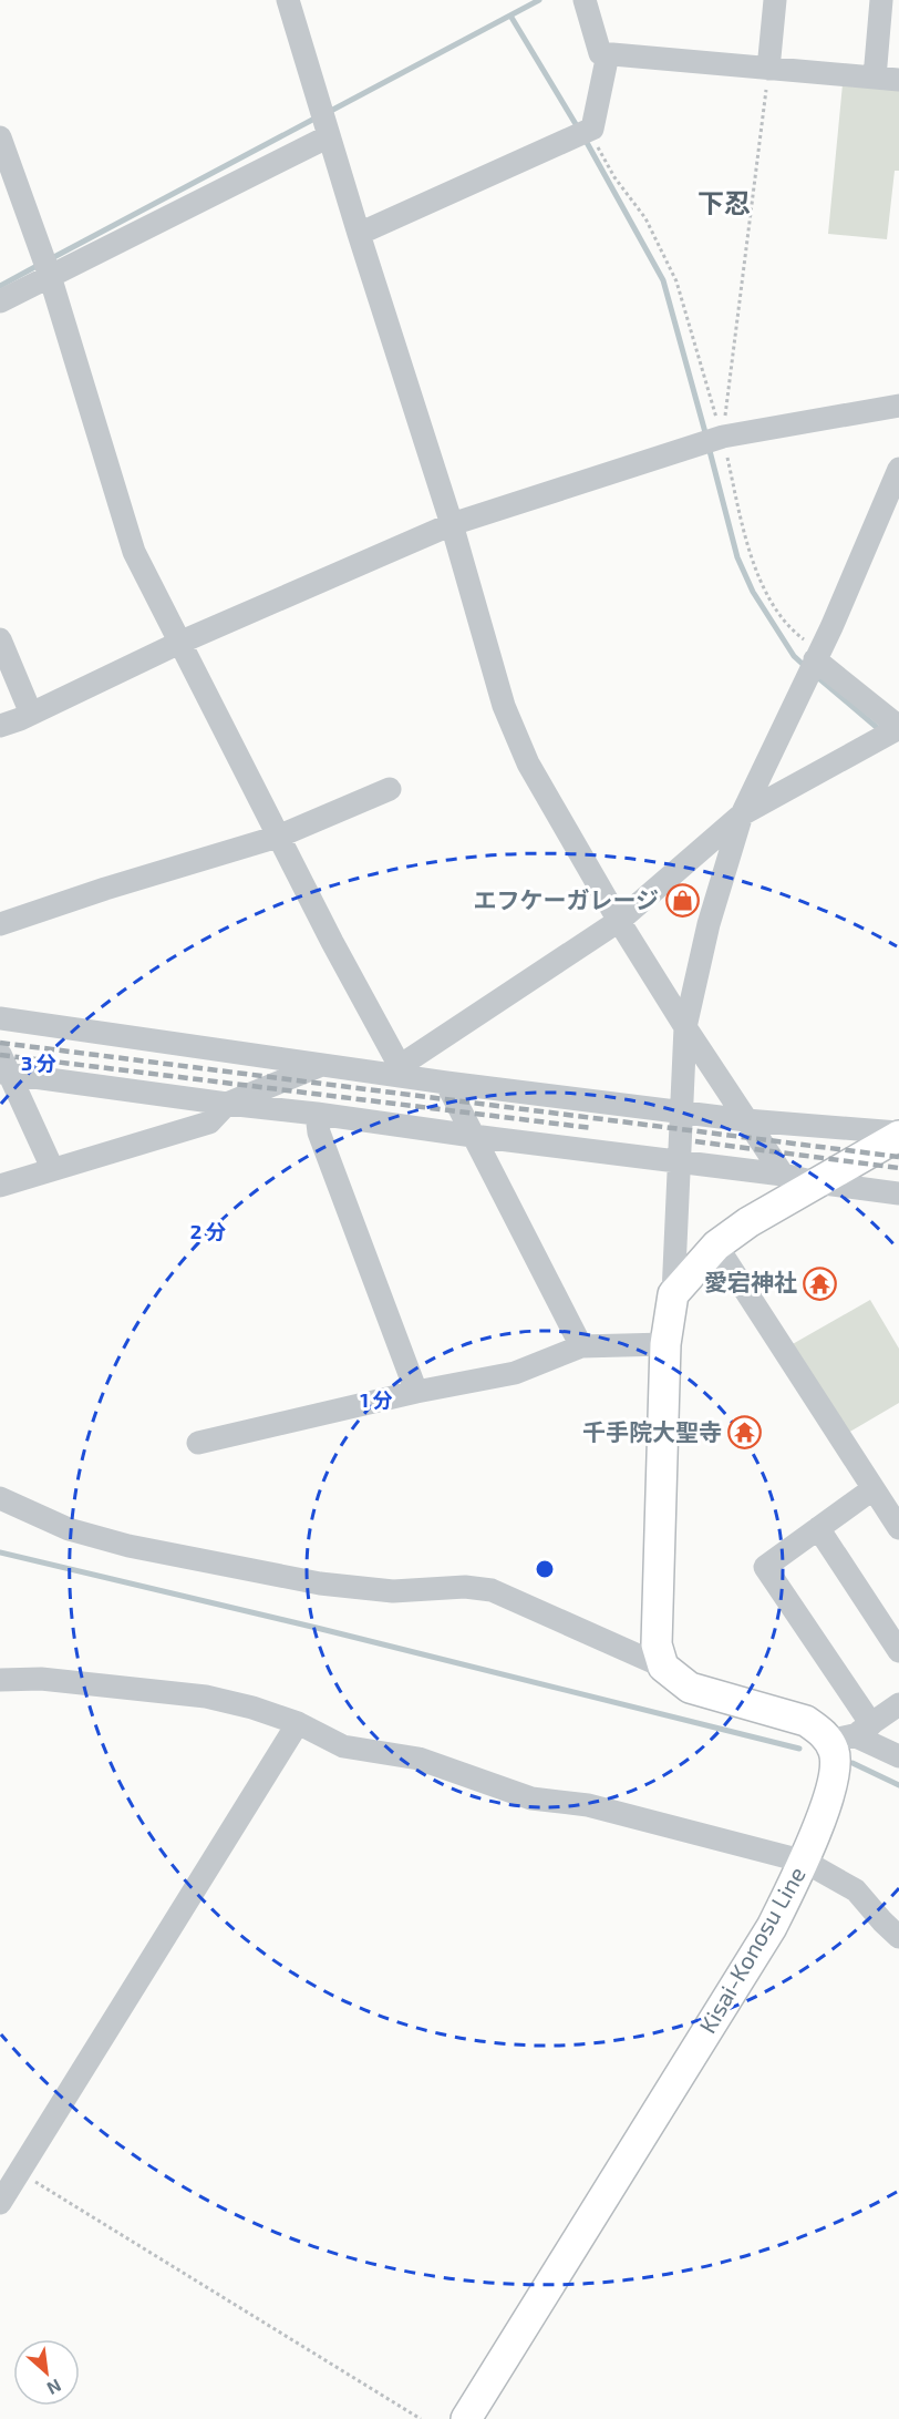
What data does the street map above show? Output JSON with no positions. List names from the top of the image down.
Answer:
{
  "streets": {
    "main road": ["Kisai-Konosu Line"]
  },
  "districts": ["下忍"],
  "places": {
    "shop": ["エフケーガレージ"],
    "temple": ["愛宕神社", "千手院大聖寺"]
  },
  "north": "bottom right",
  "rings": ["3 分", "2 分", "1 分"]
}
